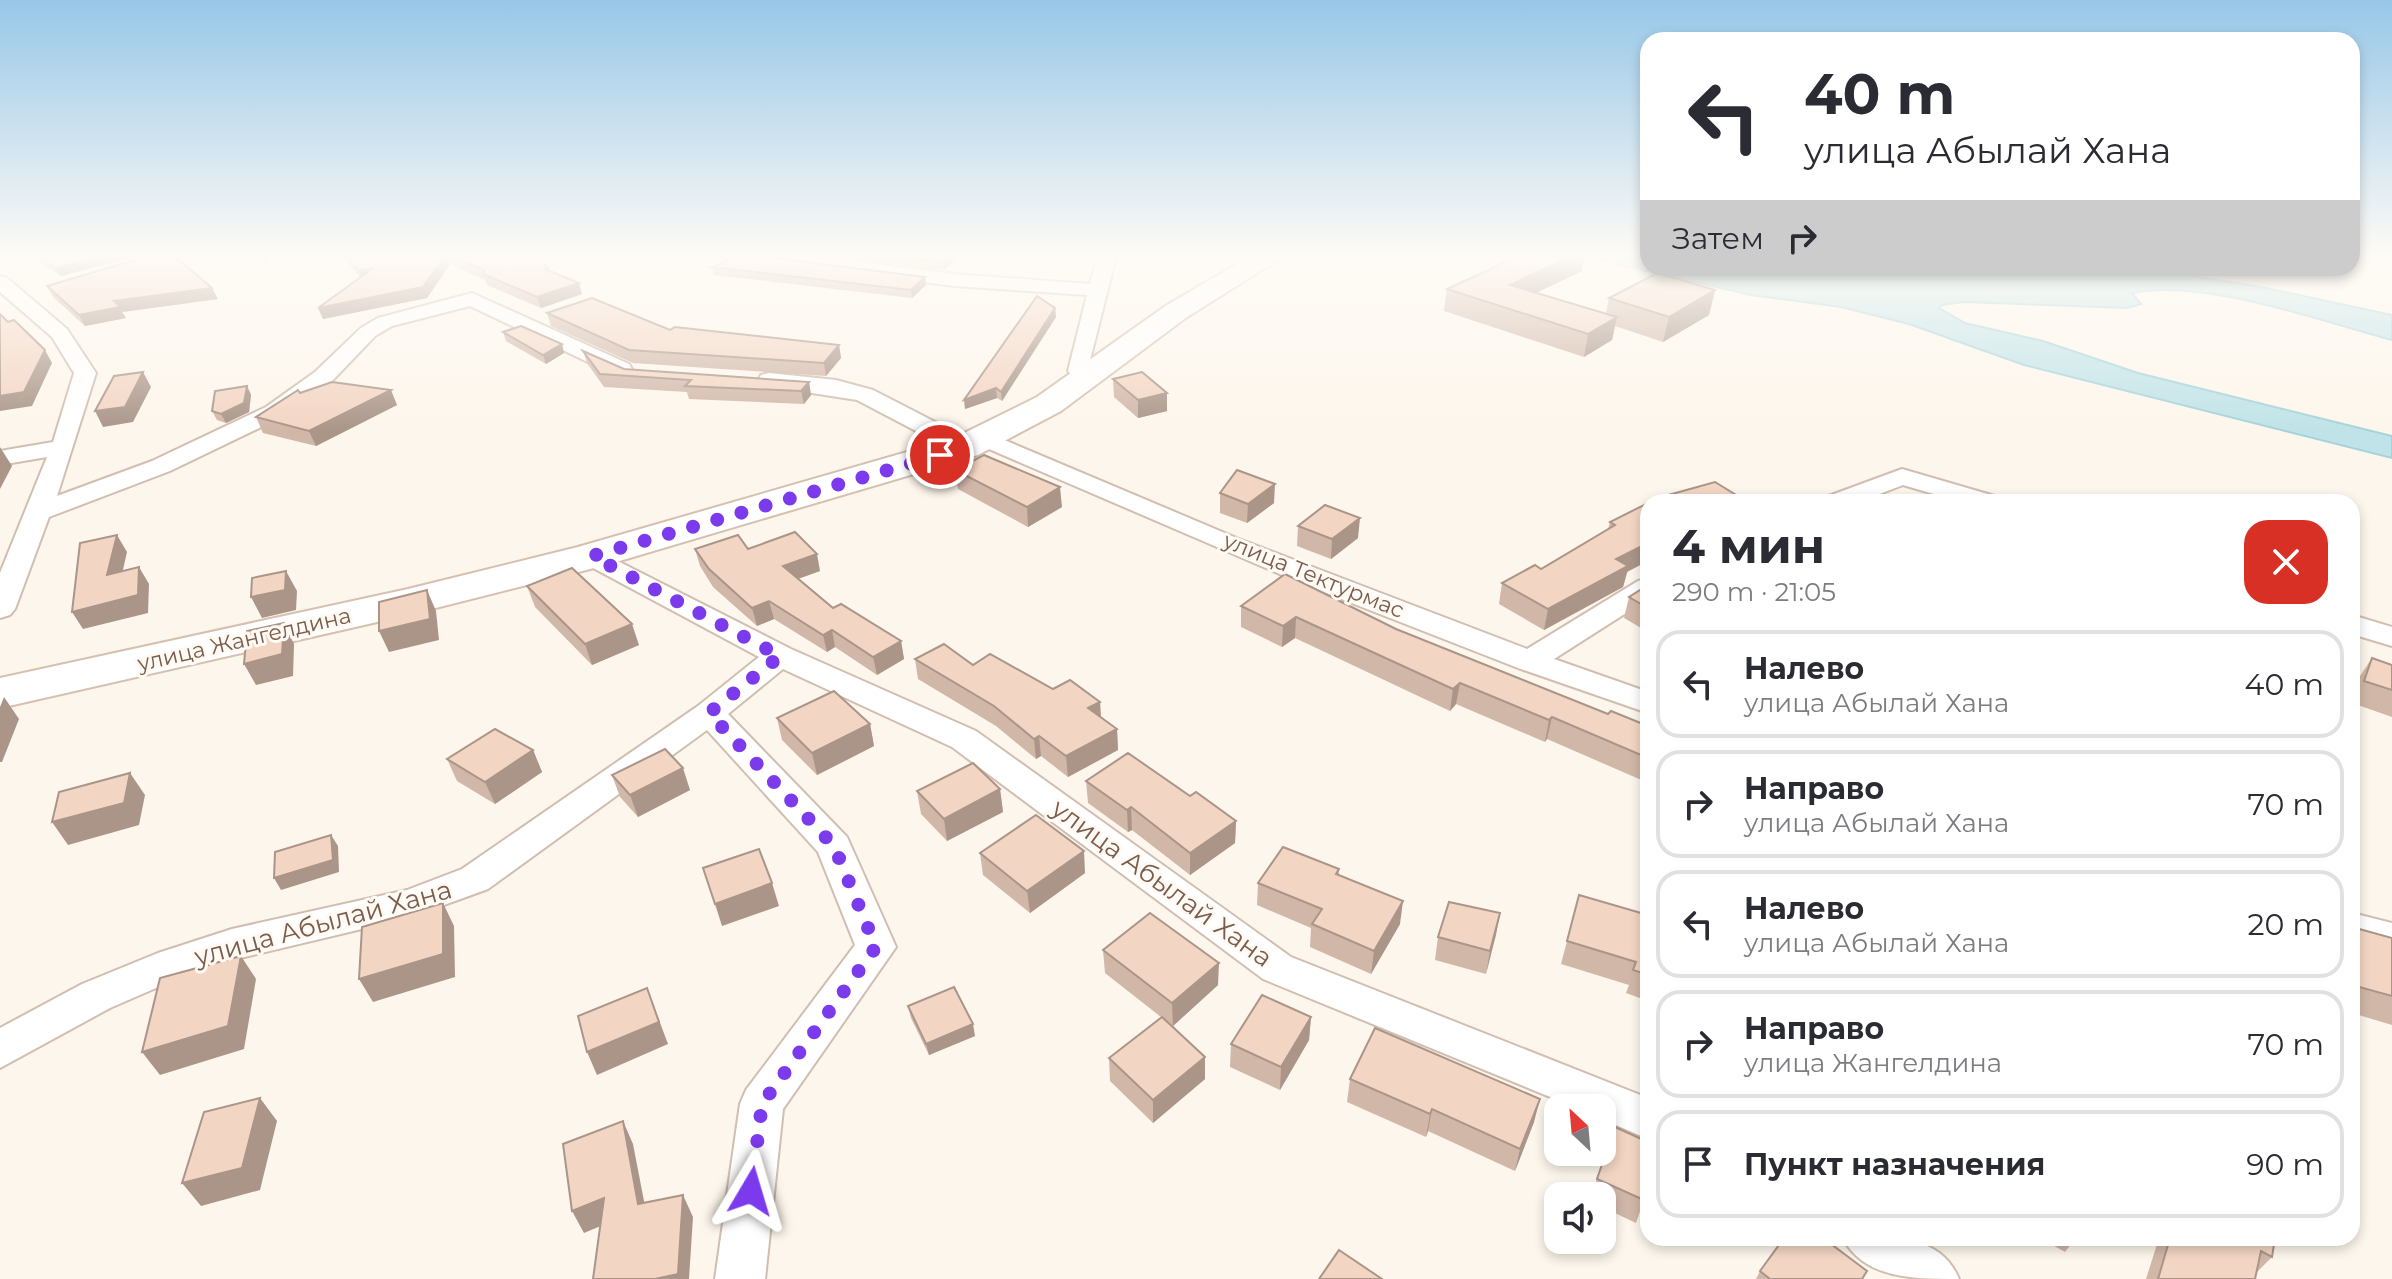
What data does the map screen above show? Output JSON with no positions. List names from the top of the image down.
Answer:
{
  "streets": {
    "street": ["улица Тектурмас", "улица Жангелдина", "улица Абылай Хана"]
  },
  "crossings": [
    ["улица Тектурмас", "улица Жангелдина"],
    ["улица Жангелдина", "улица Абылай Хана"]
  ],
  "north": "top left",
  "page": {
    "turn": ["40 m", "улица Абылай Хана"],
    "then": "Затем",
    "heading": ["4 мин", "290 m · 21:05"],
    "list": [
      {
        "name": "Налево",
        "note": "улица Абылай Хана",
        "value": "40 m"
      },
      {
        "name": "Направо",
        "note": "улица Абылай Хана",
        "value": "70 m"
      },
      {
        "name": "Налево",
        "note": "улица Абылай Хана",
        "value": "20 m"
      },
      {
        "name": "Направо",
        "note": "улица Жангелдина",
        "value": "70 m"
      },
      {
        "name": "Пункт назначения",
        "value": "90 m"
      }
    ]
  }
}
